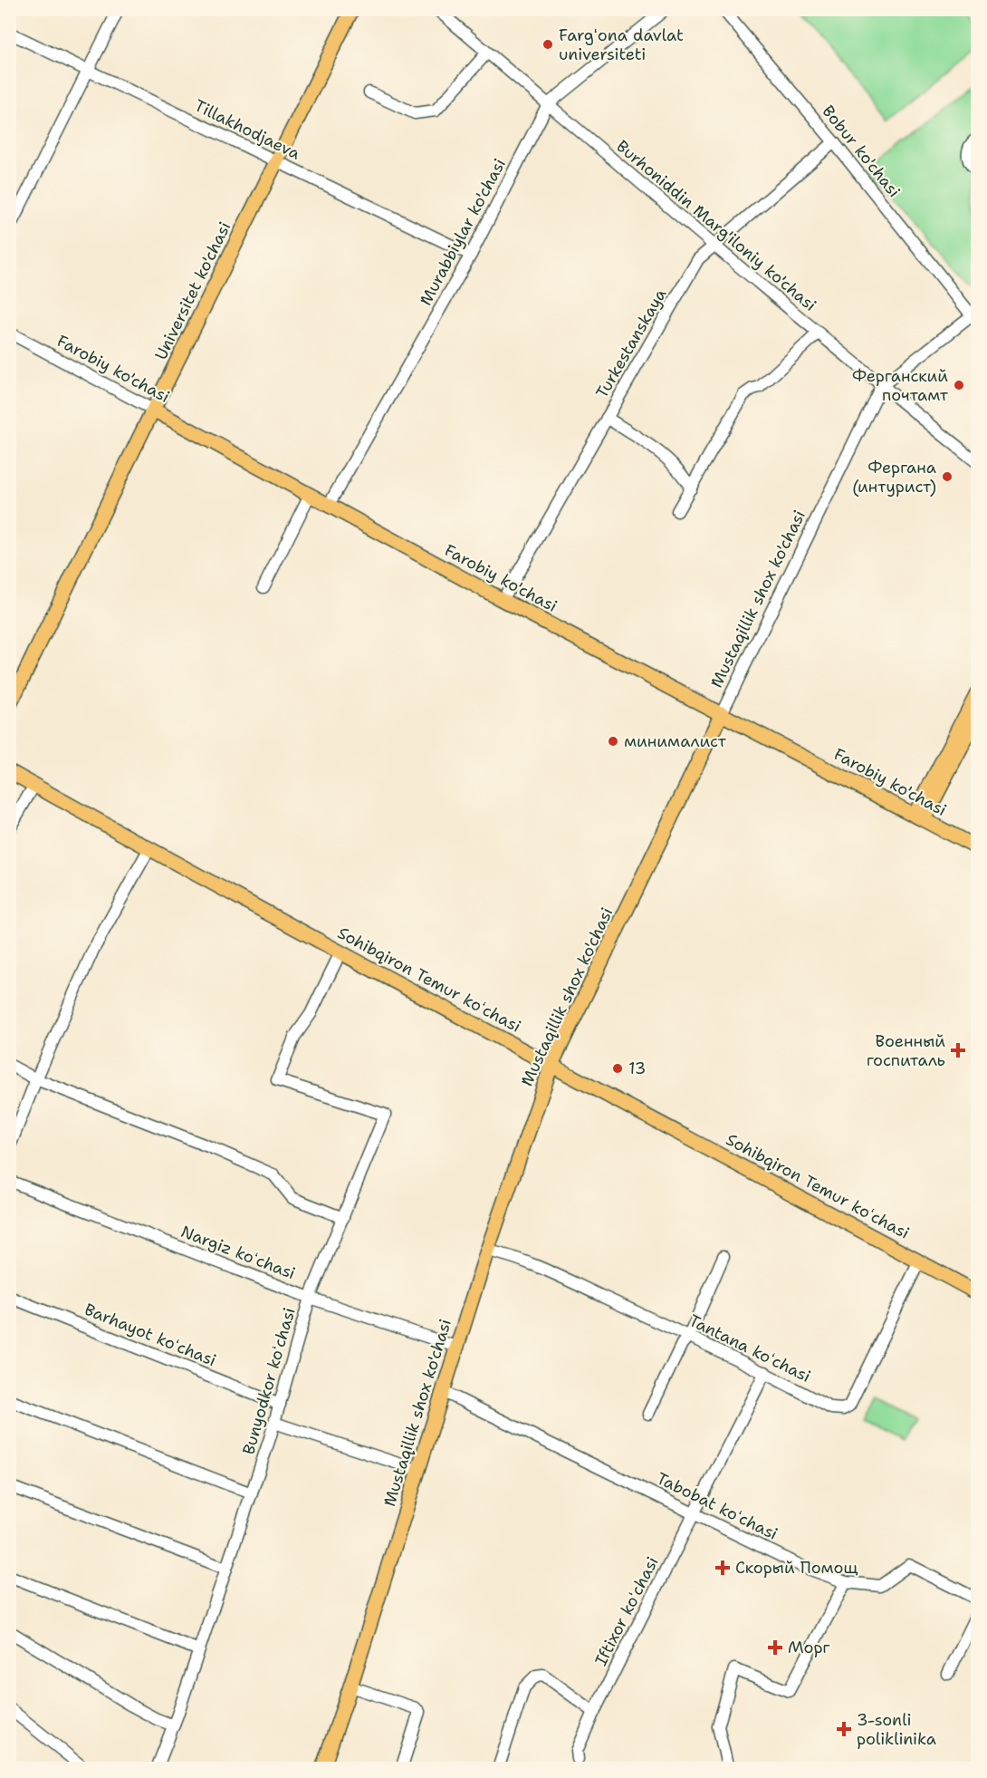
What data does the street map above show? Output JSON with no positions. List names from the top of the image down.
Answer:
{
  "streets": {
    "main road": [
      "Universitet ko'chasi",
      "Farobiy ko'chasi",
      "Mustaqillik shox ko'chasi",
      "Sohibqiron Temur koʻchasi"
    ],
    "street": [
      "Tillakhodjaeva",
      "Bobur ko'chasi",
      "Burhoniddin Marg'iloniy ko'chasi",
      "Murabbiylar ko'chasi",
      "Turkestanskaya",
      "Nargiz koʻchasi",
      "Barhayot koʻchasi",
      "Tantana koʻchasi",
      "Bunyodkor koʻchasi",
      "Tabobat koʻchasi",
      "Iftixor koʻchasi"
    ]
  },
  "crossings": [
    ["Tillakhodjaeva", "Murabbiylar ko'chasi"],
    ["Tillakhodjaeva", "Universitet ko'chasi"],
    ["Bobur ko'chasi", "Turkestanskaya"],
    ["Bobur ko'chasi", "Mustaqillik shox ko'chasi"],
    ["Burhoniddin Marg'iloniy ko'chasi", "Murabbiylar ko'chasi"],
    ["Burhoniddin Marg'iloniy ko'chasi", "Turkestanskaya"],
    ["Burhoniddin Marg'iloniy ko'chasi", "Mustaqillik shox ko'chasi"],
    ["Murabbiylar ko'chasi", "Farobiy ko'chasi"],
    ["Universitet ko'chasi", "Farobiy ko'chasi"],
    ["Turkestanskaya", "Farobiy ko'chasi"],
    ["Farobiy ko'chasi", "Mustaqillik shox ko'chasi"],
    ["Mustaqillik shox ko'chasi", "Sohibqiron Temur koʻchasi"],
    ["Mustaqillik shox ko'chasi", "Nargiz koʻchasi"],
    ["Mustaqillik shox ko'chasi", "Tantana koʻchasi"],
    ["Mustaqillik shox ko'chasi", "Tabobat koʻchasi"],
    ["Sohibqiron Temur koʻchasi", "Tantana koʻchasi"],
    ["Sohibqiron Temur koʻchasi", "Bunyodkor koʻchasi"],
    ["Nargiz koʻchasi", "Bunyodkor koʻchasi"],
    ["Barhayot koʻchasi", "Bunyodkor koʻchasi"],
    ["Tantana koʻchasi", "Iftixor koʻchasi"],
    ["Tabobat koʻchasi", "Iftixor koʻchasi"]
  ],
  "places": {
    "other": [
      "Fargʻona davlat universiteti",
      "Ферганский почтамт",
      "Фергана (интурист)",
      "минималист",
      "13"
    ],
    "health": [
      "Военный госпиталь",
      "Скорый Помощ",
      "Морг",
      "3-sonli poliklinika"
    ]
  }
}
